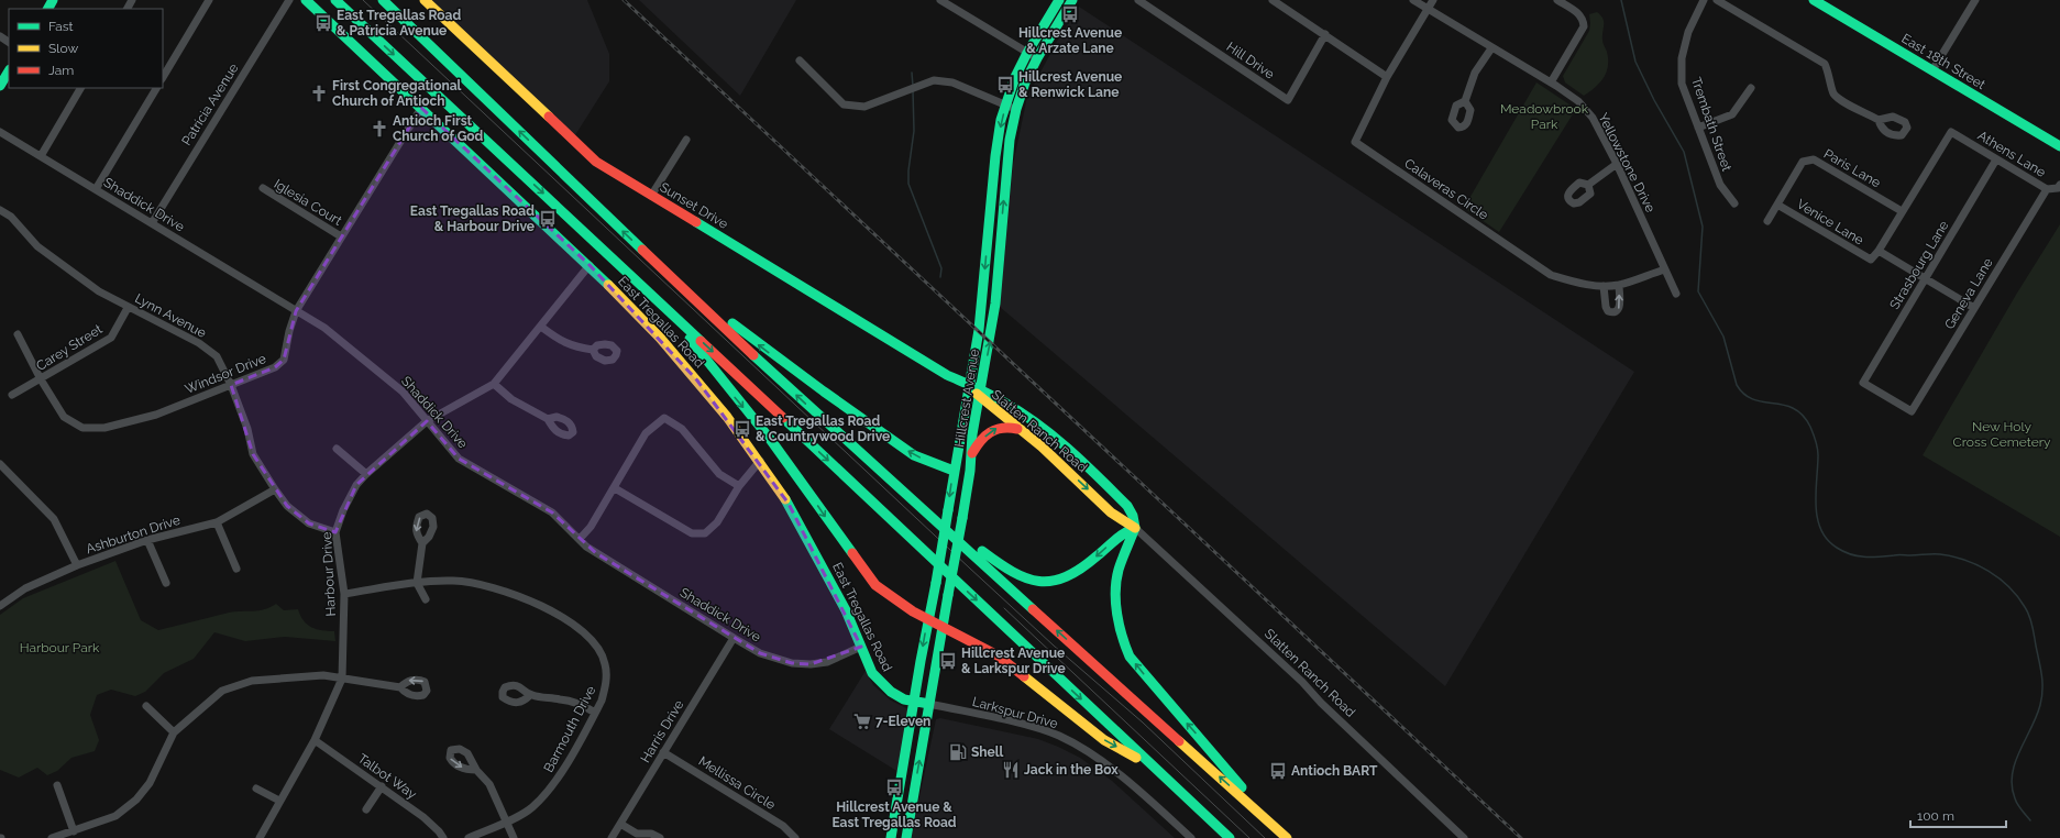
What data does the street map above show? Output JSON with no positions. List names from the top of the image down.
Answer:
{
  "streets": {
    "main road": [
      "East 18th Street",
      "Sunset Drive",
      "East Tregallas Road",
      "Hillcrest Avenue",
      "Slatten Ranch Road"
    ],
    "street": [
      "Hill Drive",
      "Patricia Avenue",
      "Trembath Street",
      "Athens Lane",
      "Yellowstone Drive",
      "Paris Lane",
      "Calaveras Circle",
      "Iglesia Court",
      "Shaddick Drive",
      "Venice Lane",
      "Strasbourg Lane",
      "Geneva Lane",
      "Lynn Avenue",
      "Carey Street",
      "Windsor Drive",
      "Ashburton Drive",
      "Harbour Drive",
      "Larkspur Drive",
      "Barmouth Drive",
      "Harris Drive",
      "Talbot Way",
      "Mellissa Circle"
    ]
  },
  "crossings": [
    ["Patricia Avenue", "Shaddick Drive"],
    ["Athens Lane", "Paris Lane"],
    ["Athens Lane", "Strasbourg Lane"],
    ["Athens Lane", "Geneva Lane"],
    ["Yellowstone Drive", "Calaveras Circle"],
    ["Paris Lane", "Venice Lane"],
    ["Iglesia Court", "Windsor Drive"],
    ["Shaddick Drive", "East Tregallas Road"],
    ["Shaddick Drive", "Windsor Drive"],
    ["Shaddick Drive", "Harbour Drive"],
    ["Shaddick Drive", "Harris Drive"],
    ["Sunset Drive", "Hillcrest Avenue"],
    ["Sunset Drive", "Slatten Ranch Road"],
    ["Venice Lane", "Strasbourg Lane"],
    ["Venice Lane", "Geneva Lane"],
    ["Strasbourg Lane", "Geneva Lane"],
    ["Lynn Avenue", "Carey Street"],
    ["Lynn Avenue", "Windsor Drive"],
    ["Lynn Avenue", "Ashburton Drive"],
    ["Lynn Avenue", "Harbour Drive"],
    ["East Tregallas Road", "Windsor Drive"],
    ["East Tregallas Road", "Hillcrest Avenue"],
    ["East Tregallas Road", "Harbour Drive"],
    ["East Tregallas Road", "Larkspur Drive"],
    ["Carey Street", "Windsor Drive"],
    ["Hillcrest Avenue", "Slatten Ranch Road"],
    ["Hillcrest Avenue", "Larkspur Drive"],
    ["Harbour Drive", "Barmouth Drive"],
    ["Harbour Drive", "Talbot Way"],
    ["Harris Drive", "Mellissa Circle"]
  ],
  "parks": ["Meadowbrook Park", "New Holy Cross Cemetery", "Harbour Park"],
  "places": {
    "bus stop": [
      "Hillcrest Avenue & Arzate Lane",
      "East Tregallas Road & Patricia Avenue",
      "Hillcrest Avenue & Renwick Lane",
      "East Tregallas Road & Harbour Drive",
      "East Tregallas Road & Countrywood Drive",
      "Hillcrest Avenue & Larkspur Drive",
      "Antioch BART",
      "Hillcrest Avenue & East Tregallas Road"
    ],
    "church": ["First Congregational Church of Antioch", "Antioch First Church of God"],
    "supermarket": ["7-Eleven"],
    "fuel station": ["Shell"],
    "restaurant": ["Jack in the Box"]
  },
  "legend": ["Fast", "Slow", "Jam"],
  "scale_bar": "100 m"
}
